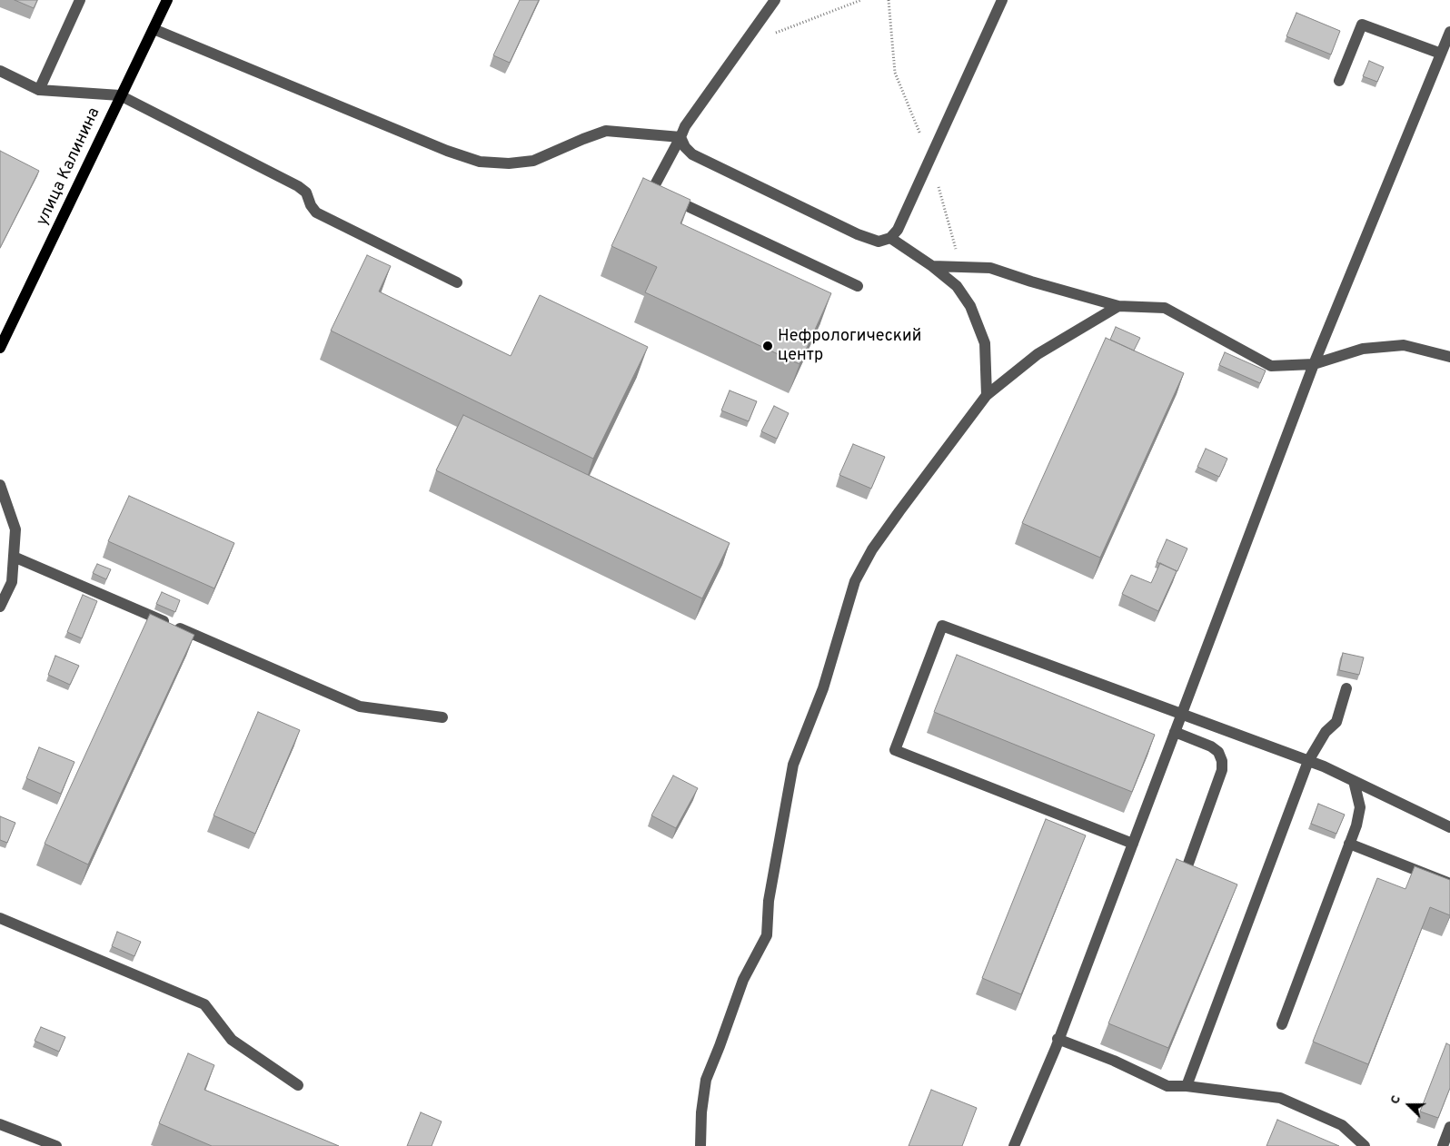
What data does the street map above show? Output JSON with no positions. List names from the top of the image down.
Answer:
{
  "streets": {
    "main road": ["улица Калинина"]
  },
  "places": ["Нефрологический центр"],
  "north": "left"
}
